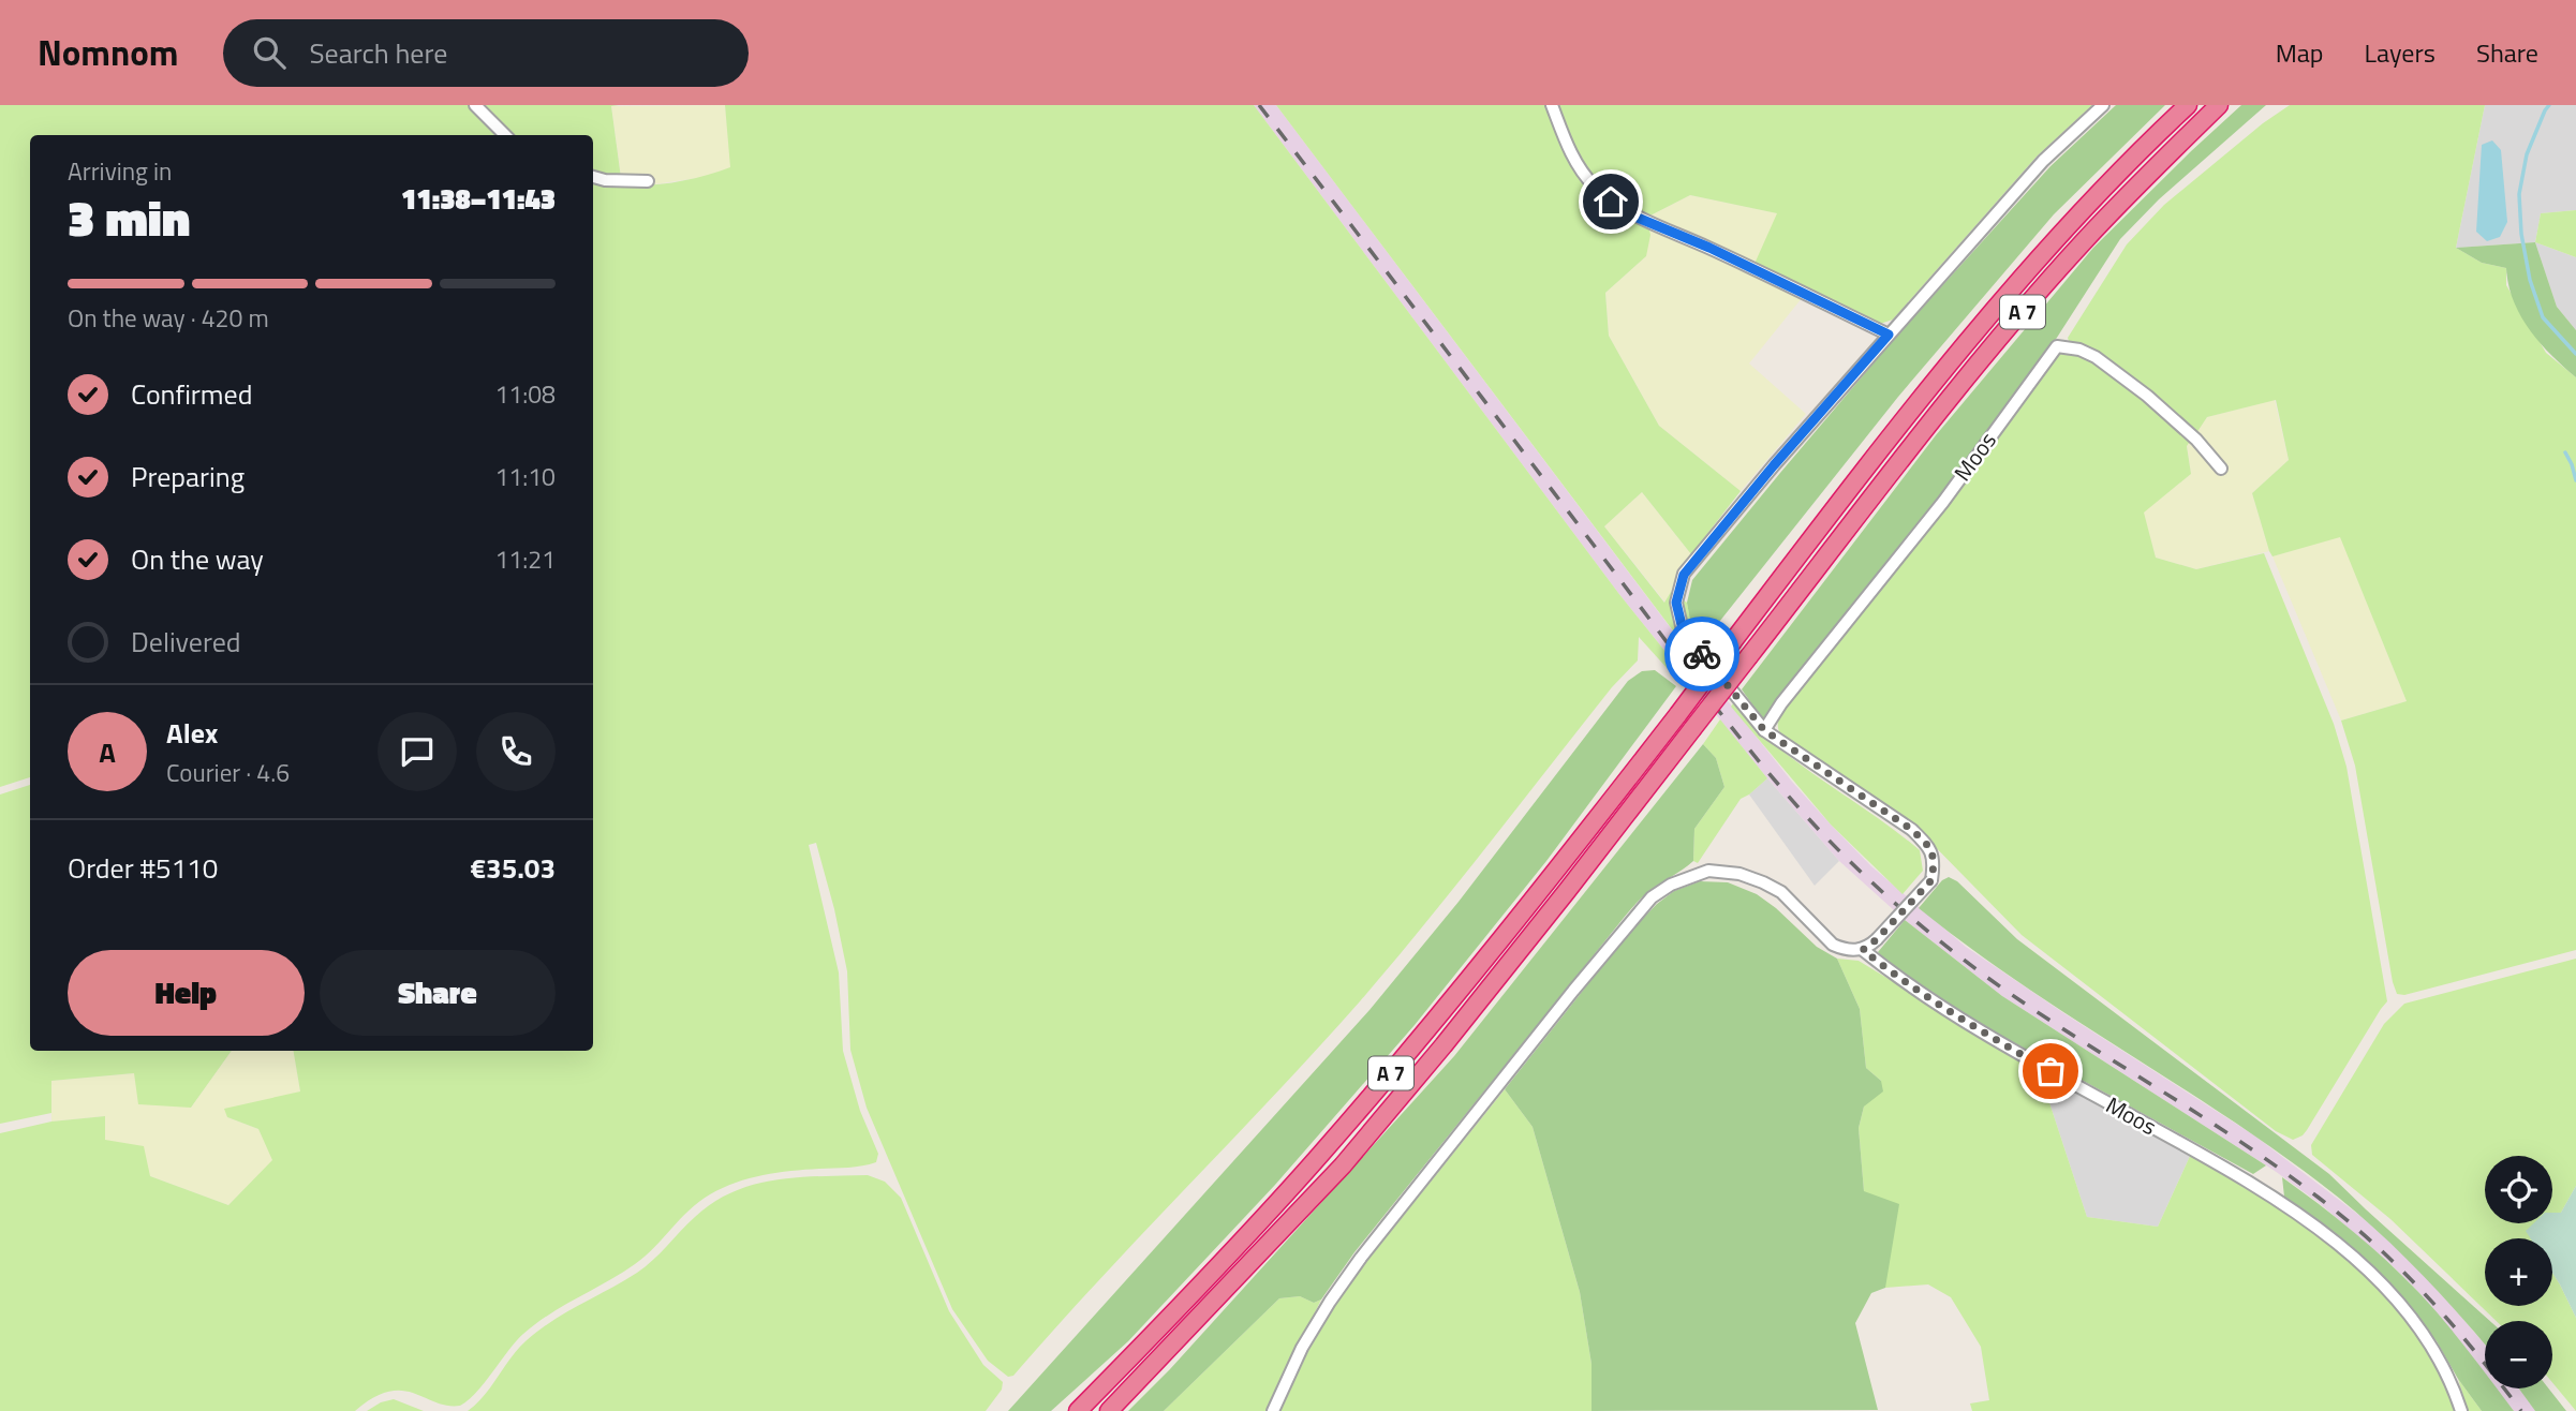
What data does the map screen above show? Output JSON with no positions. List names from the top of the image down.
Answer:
{
  "streets": {
    "highway": ["A 7"],
    "street": ["Moos"]
  },
  "page": {
    "header": "Nomnom",
    "search": "Search here",
    "nav": ["Map", "Layers", "Share"],
    "heading": ["3 min", "Arriving in", "11:38–11:43"],
    "panel": [
      "Alex",
      "Courier · 4.6",
      "Order #5110",
      "€35.03"
    ],
    "bar": "On the way · 420 m",
    "list": [
      ["Confirmed", "11:08"],
      ["Preparing", "11:10"],
      ["On the way", "11:21"],
      "Delivered"
    ],
    "round": "A",
    "buttons": ["Help", "Share"],
    "map_buttons": ["+", "−"]
  }
}
